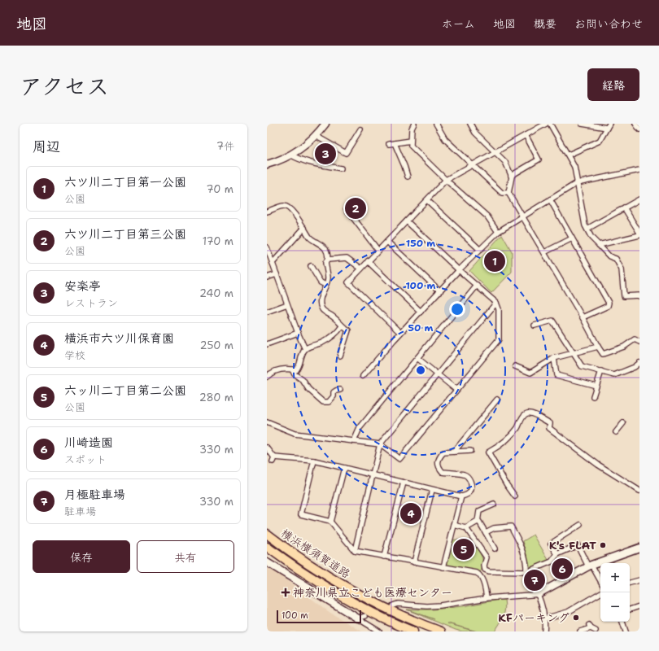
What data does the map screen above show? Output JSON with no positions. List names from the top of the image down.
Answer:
{
  "streets": {
    "highway": ["横浜横須賀道路"]
  },
  "places": {
    "other": ["K's FLAT", "KFパーキング"],
    "health": ["神奈川県立こども医療センター"]
  },
  "scale_bar": "100 m",
  "page": {
    "header": "地図",
    "nav": [
      "ホーム",
      "地図",
      "概要",
      "お問い合わせ"
    ],
    "title": "アクセス",
    "buttons": [
      "経路",
      ["保存", "共有"]
    ],
    "heading": ["周辺", "7件"],
    "pins": [
      "3",
      "2",
      "1",
      "4",
      "5",
      "6",
      "7"
    ],
    "list": [
      {
        "mark": "1",
        "name": "六ツ川二丁目第一公園",
        "note": "公園",
        "value": "70 m"
      },
      {
        "mark": "2",
        "name": "六ツ川二丁目第三公園",
        "note": "公園",
        "value": "170 m"
      },
      {
        "mark": "3",
        "name": "安楽亭",
        "note": "レストラン",
        "value": "240 m"
      },
      {
        "mark": "4",
        "name": "横浜市六ツ川保育園",
        "note": "学校",
        "value": "250 m"
      },
      {
        "mark": "5",
        "name": "六ッ川二丁目第二公園",
        "note": "公園",
        "value": "280 m"
      },
      {
        "mark": "6",
        "name": "川崎造園",
        "note": "スポット",
        "value": "330 m"
      },
      {
        "mark": "7",
        "name": "月極駐車場",
        "note": "駐車場",
        "value": "330 m"
      }
    ],
    "map_buttons": ["+", "−"],
    "scale": "100 m"
  },
  "rings": ["150 m", "100 m", "50 m"]
}
